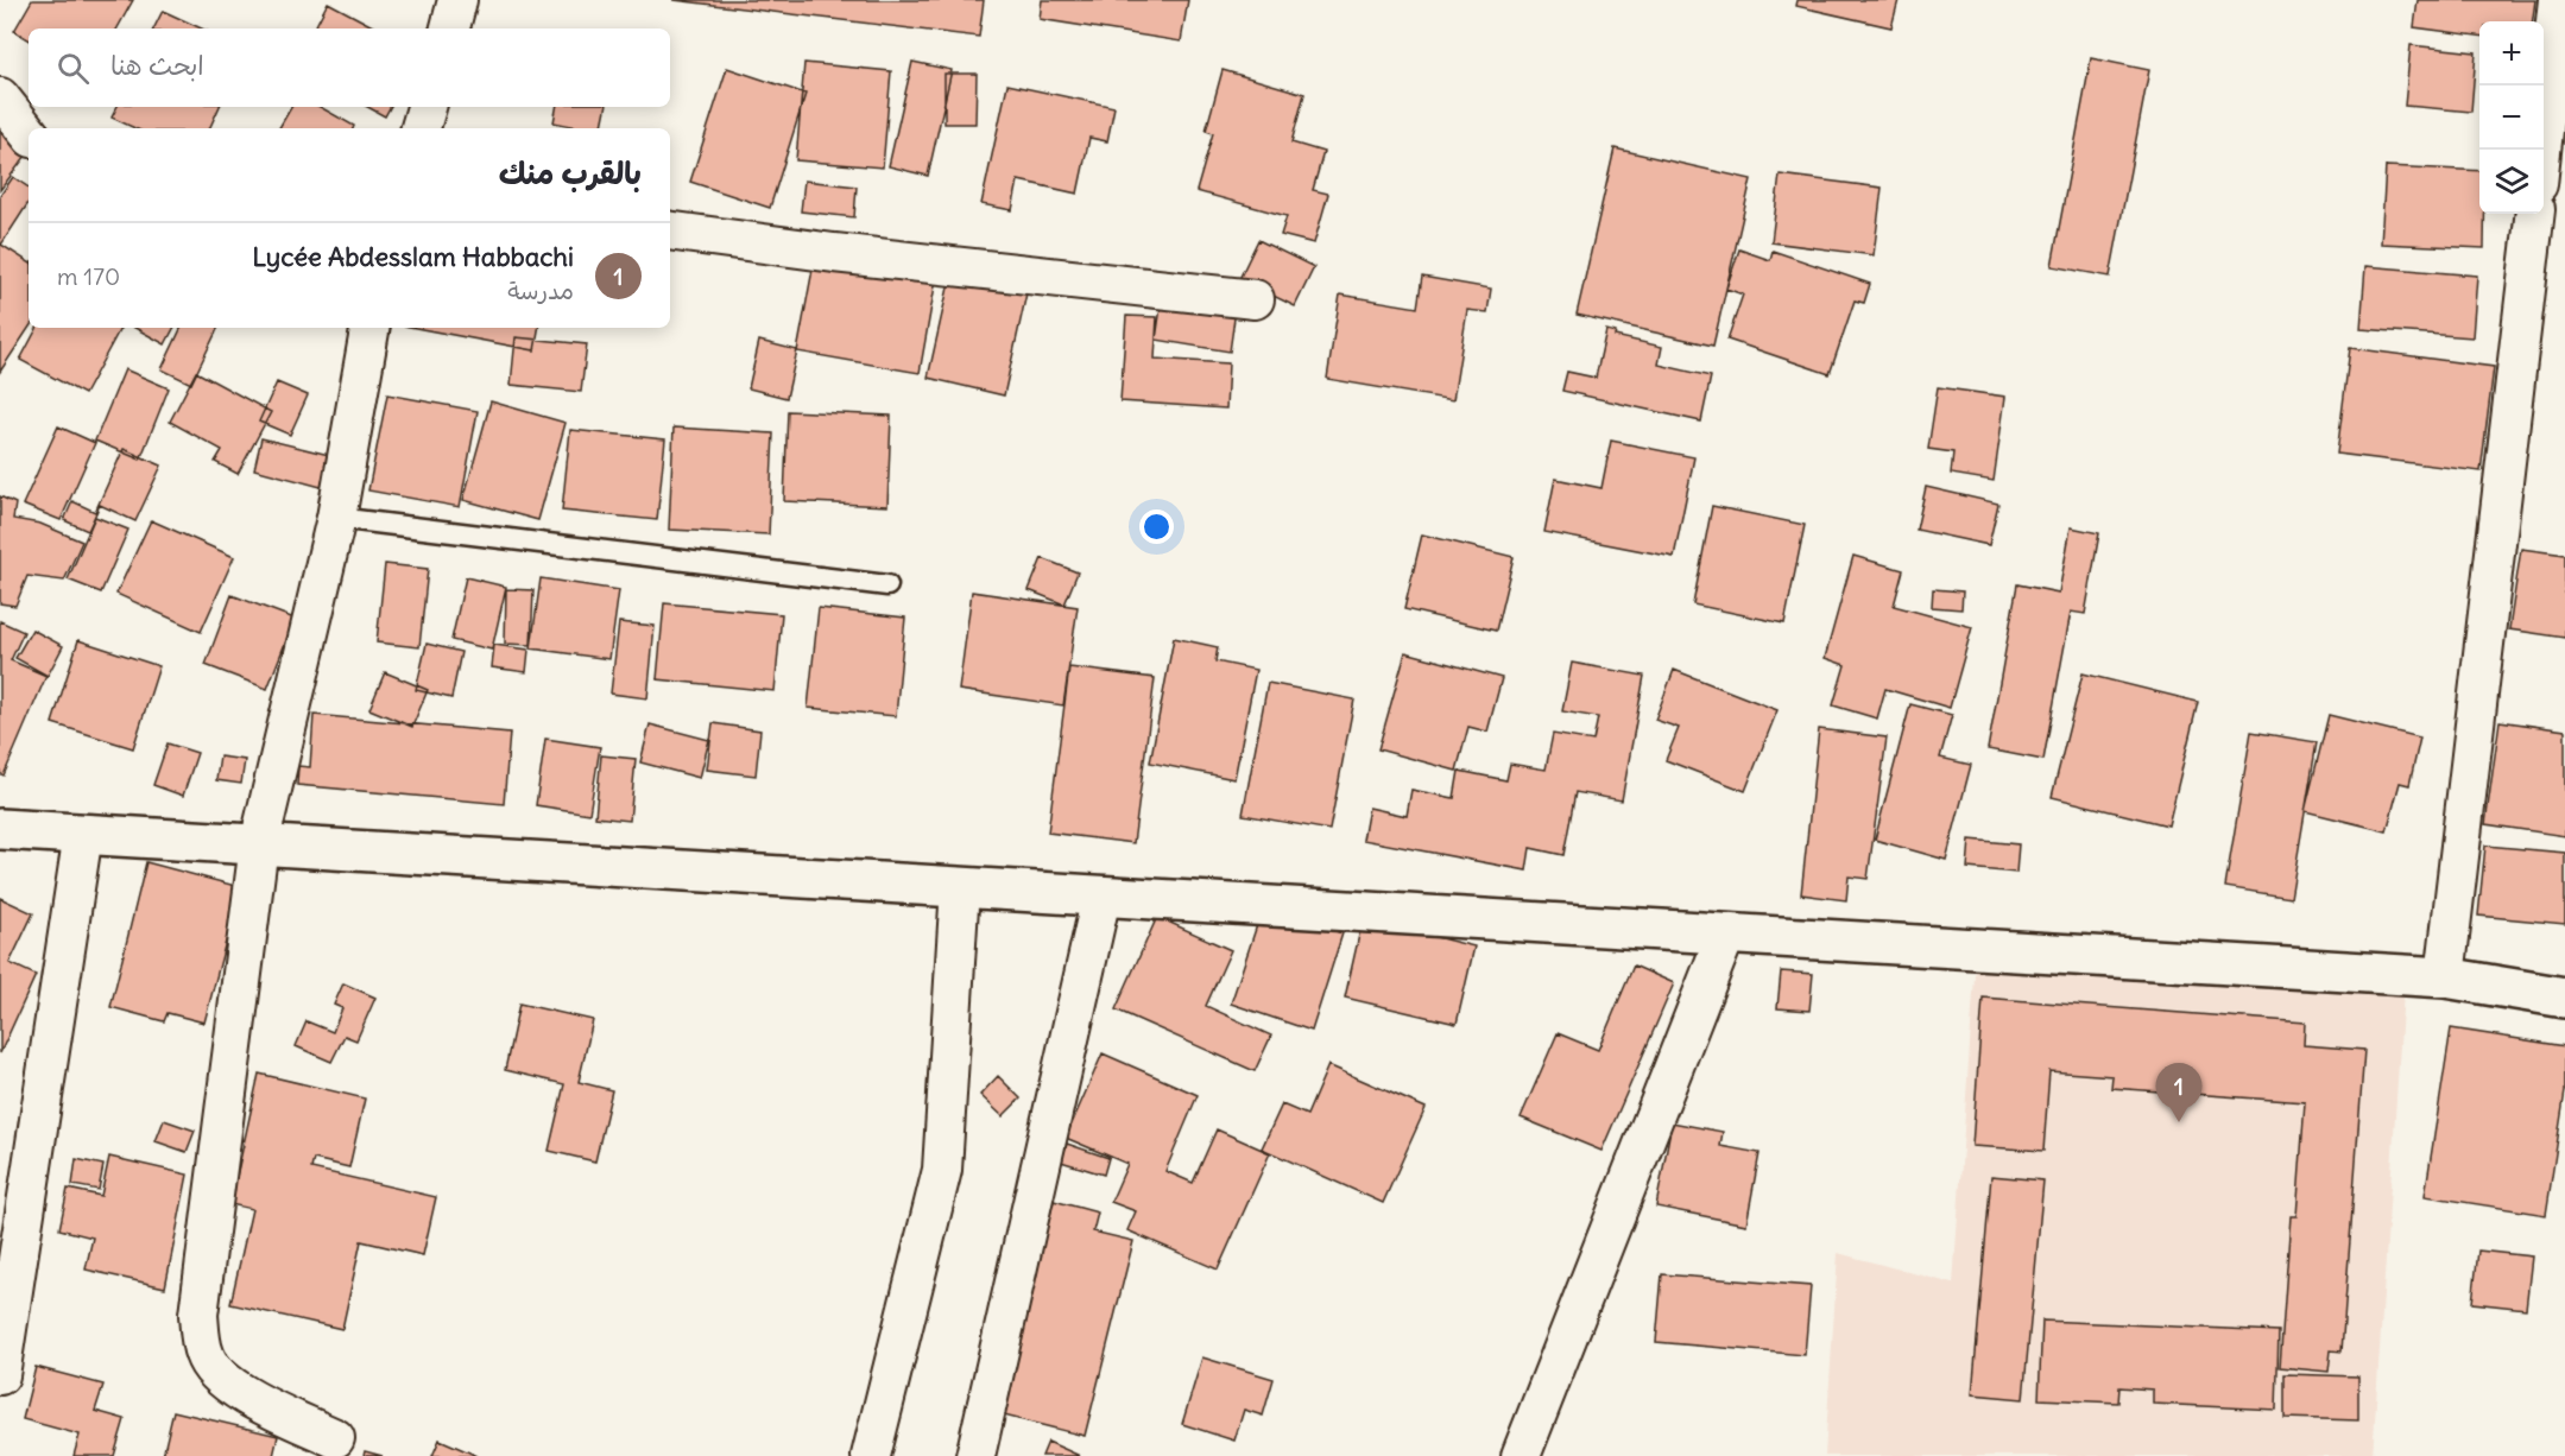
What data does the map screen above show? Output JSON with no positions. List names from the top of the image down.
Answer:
{
  "page": {
    "map_buttons": ["+", "−"],
    "search": "ابحث هنا",
    "heading": "بالقرب منك",
    "list": [
      {
        "mark": "1",
        "name": "Lycée Abdesslam Habbachi",
        "note": "مدرسة",
        "value": "170 m"
      }
    ],
    "pins": "1"
  }
}
